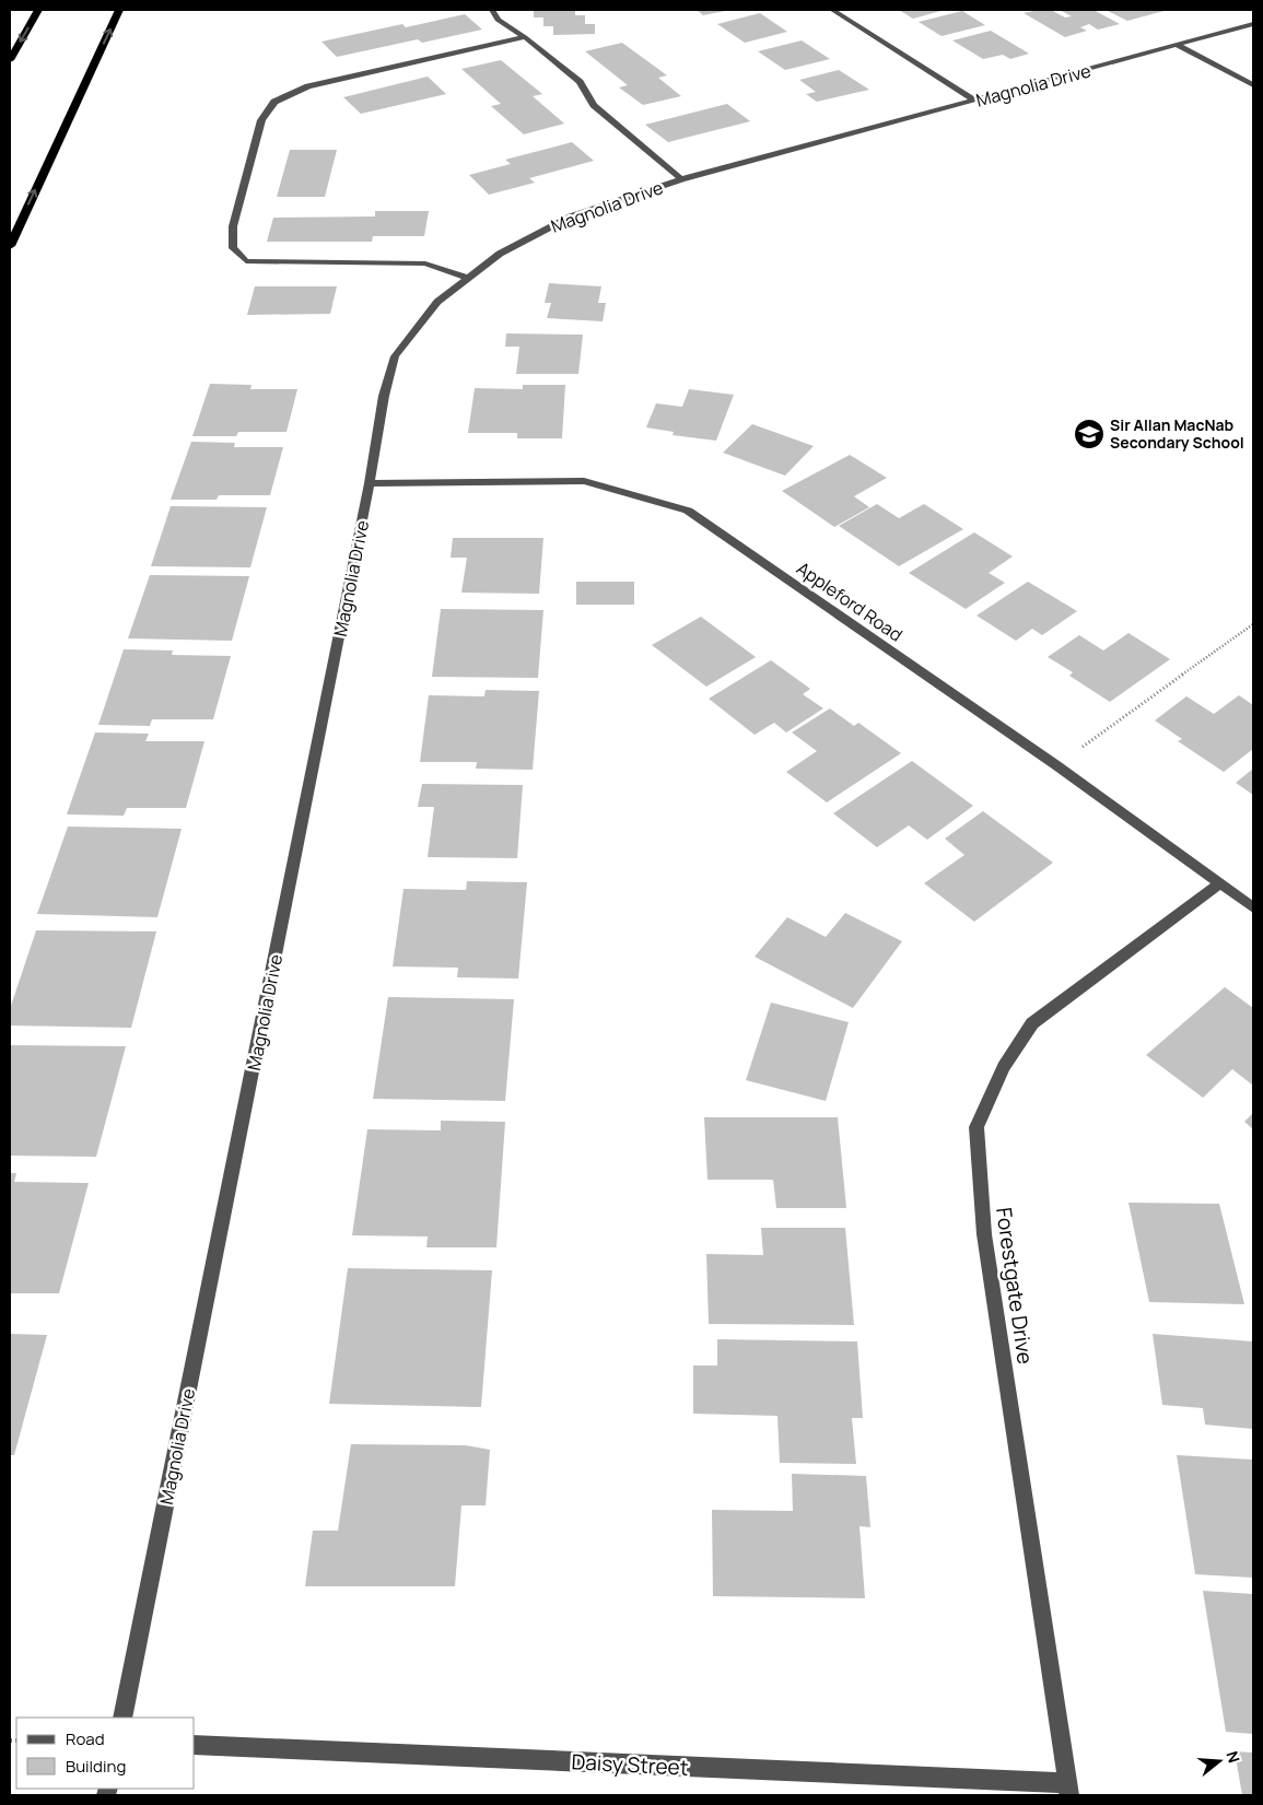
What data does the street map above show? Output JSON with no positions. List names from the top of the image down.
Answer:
{
  "streets": {
    "street": [
      "Magnolia Drive",
      "Appleford Road",
      "Forestgate Drive",
      "Daisy Street"
    ]
  },
  "crossings": [
    ["Magnolia Drive", "Appleford Road"],
    ["Appleford Road", "Forestgate Drive"],
    ["Forestgate Drive", "Daisy Street"]
  ],
  "places": {
    "school or university": ["Sir Allan MacNab Secondary School"]
  },
  "legend": ["Road", "Building"],
  "north": "right"
}
